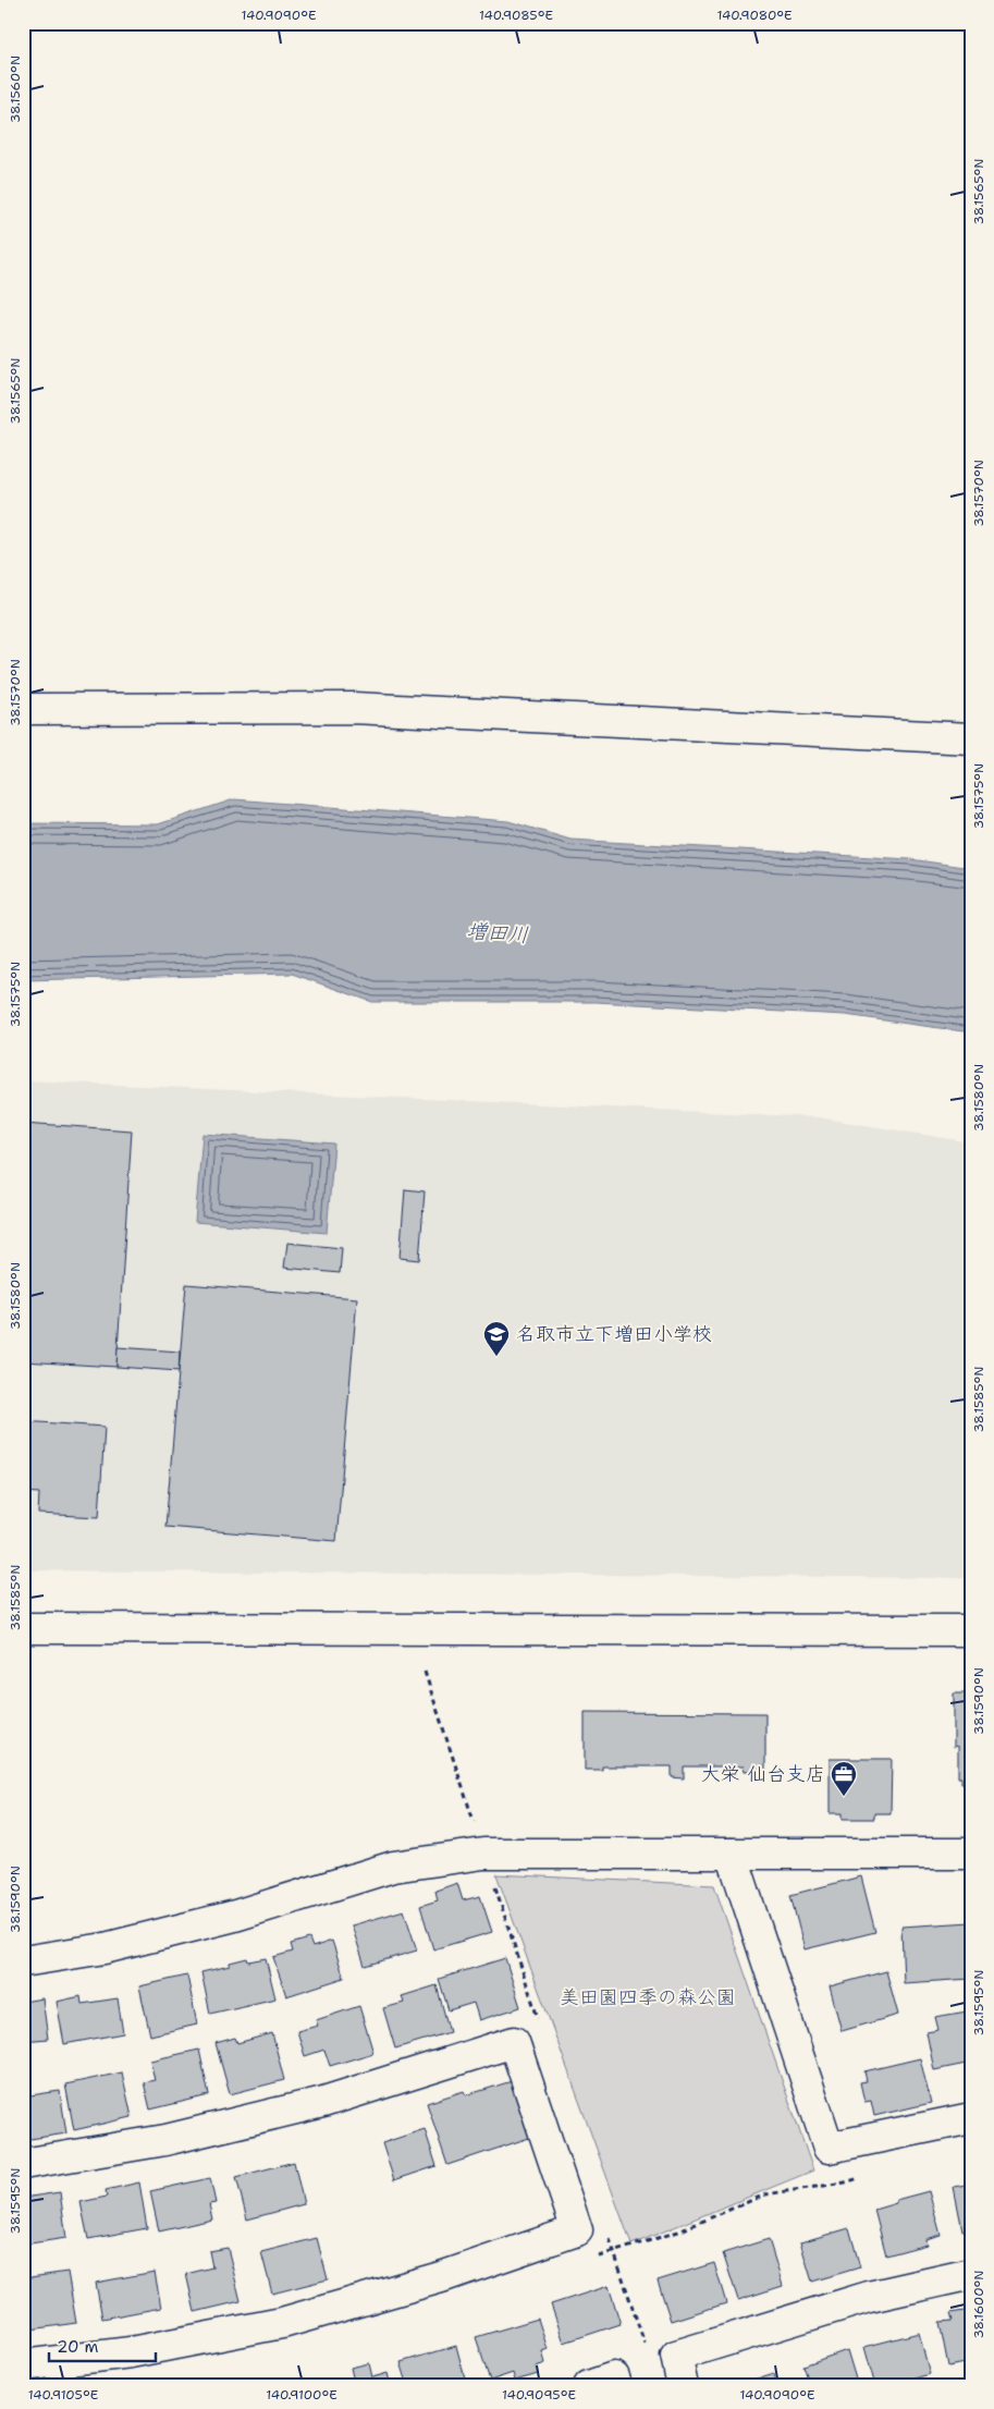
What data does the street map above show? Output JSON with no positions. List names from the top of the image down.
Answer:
{
  "water": ["増田川"],
  "parks": ["美田園四季の森公園"],
  "places": {
    "school or university": ["名取市立下増田小学校"],
    "office": ["大栄 仙台支店"]
  },
  "scale_bar": "20 m",
  "coordinates": [
    "140.9090°E",
    "140.9085°E",
    "140.9080°E",
    "38.1560°N",
    "38.1565°N",
    "38.1570°N",
    "38.1575°N",
    "38.1580°N",
    "38.1585°N",
    "38.1590°N",
    "38.1595°N",
    "38.1600°N",
    "140.9105°E",
    "140.9100°E",
    "140.9095°E"
  ]
}
